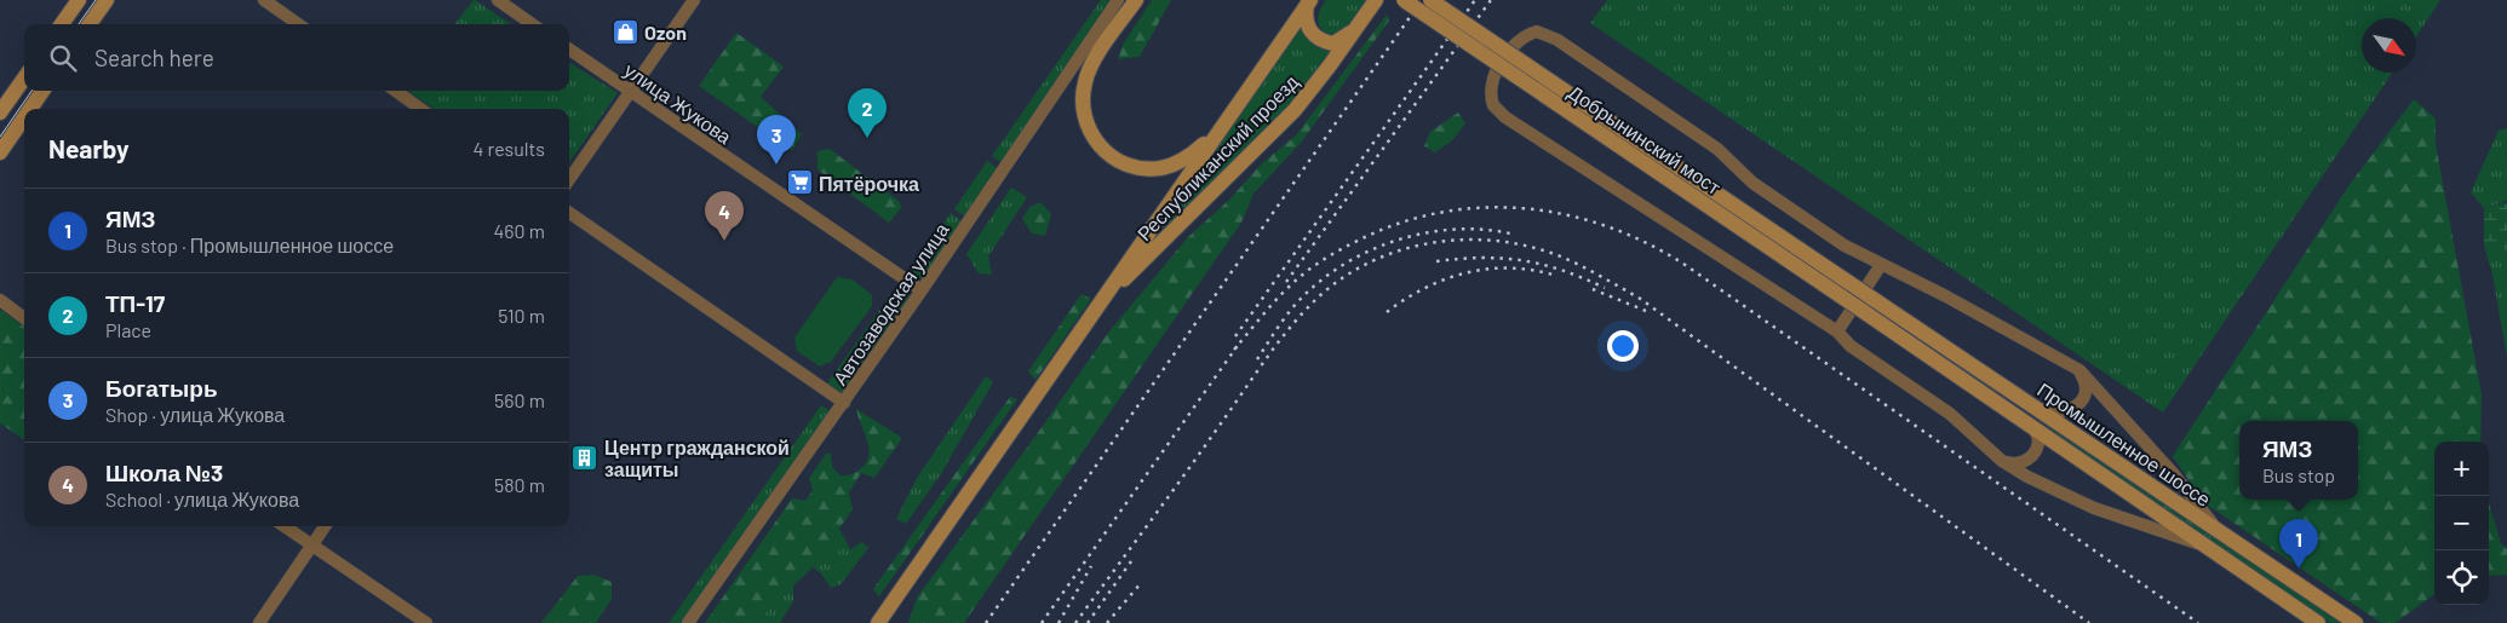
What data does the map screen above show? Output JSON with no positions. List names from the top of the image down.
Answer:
{
  "streets": {
    "main road": ["Добрынинский мост", "Республиканский проезд", "Промышленное шоссе"],
    "street": ["улица Жукова", "Автозаводская улица"]
  },
  "crossings": [
    ["улица Жукова", "Автозаводская улица"],
    ["Добрынинский мост", "Промышленное шоссе"]
  ],
  "places": {
    "shop": ["Ozon"],
    "supermarket": ["Пятёрочка"],
    "building": ["Центр гражданской защиты"]
  },
  "north": "bottom right",
  "page": {
    "search": "Search here",
    "pins": [
      "2",
      "3",
      "4",
      "1"
    ],
    "heading": ["Nearby", "4 results"],
    "list": [
      {
        "mark": "1",
        "name": "ЯМЗ",
        "note": "Bus stop · Промышленное шоссе",
        "value": "460 m"
      },
      {
        "mark": "2",
        "name": "ТП-17",
        "note": "Place",
        "value": "510 m"
      },
      {
        "mark": "3",
        "name": "Богатырь",
        "note": "Shop · улица Жукова",
        "value": "560 m"
      },
      {
        "mark": "4",
        "name": "Школа №3",
        "note": "School · улица Жукова",
        "value": "580 m"
      }
    ],
    "popup": ["ЯМЗ", "Bus stop"],
    "map_buttons": ["+", "−"]
  }
}
